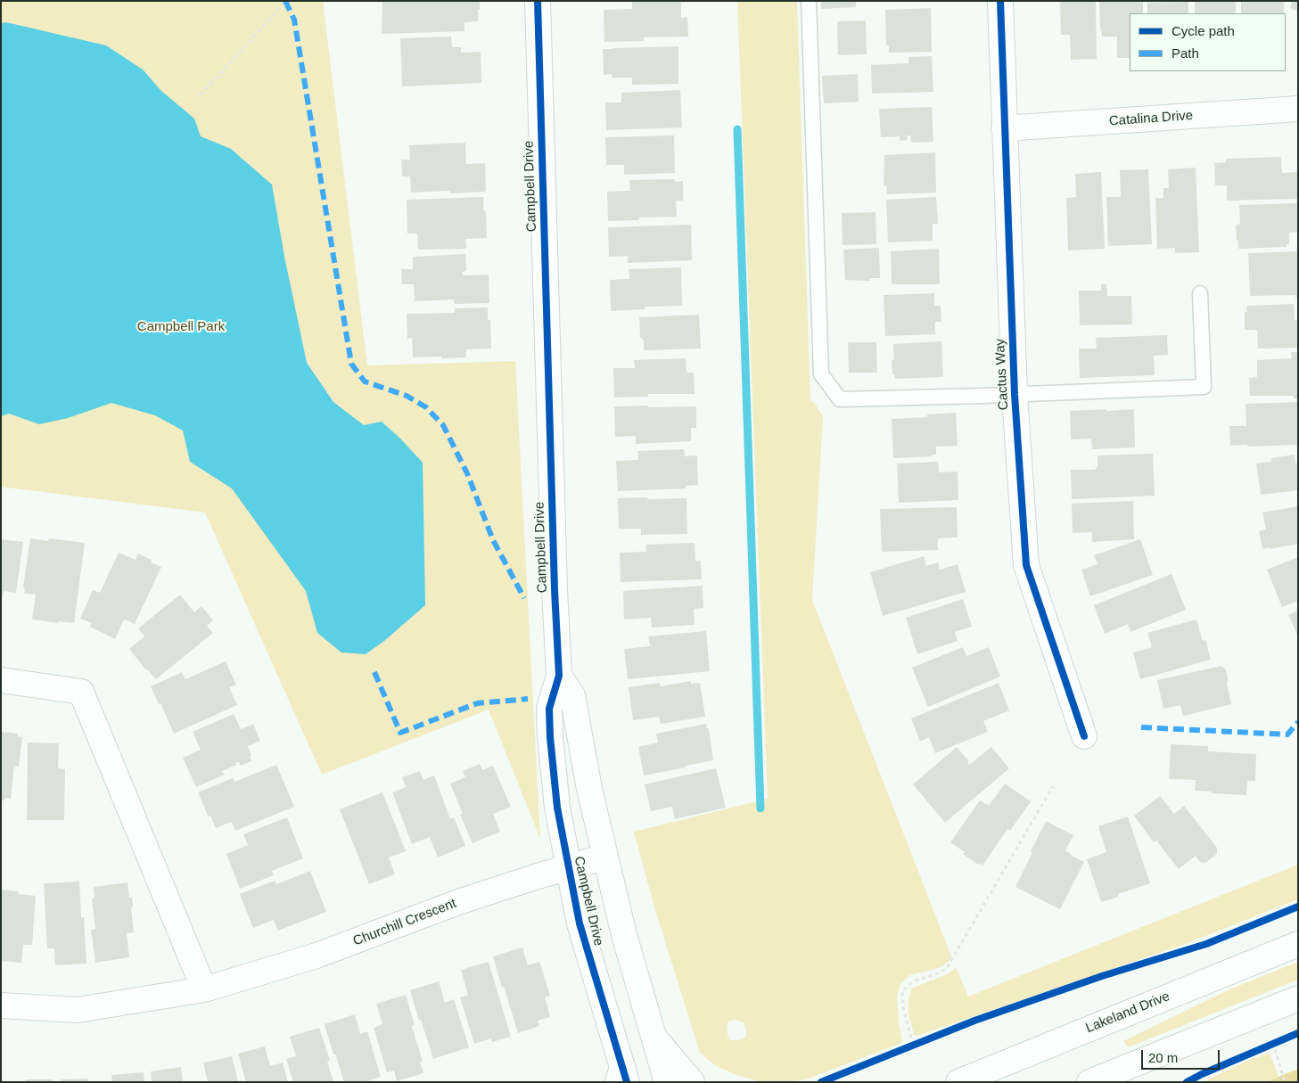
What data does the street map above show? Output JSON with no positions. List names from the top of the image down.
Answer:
{
  "streets": {
    "street": [
      "Catalina Drive",
      "Campbell Drive",
      "Cactus Way",
      "Churchill Crescent",
      "Lakeland Drive"
    ]
  },
  "crossings": [
    ["Catalina Drive", "Cactus Way"],
    ["Campbell Drive", "Churchill Crescent"]
  ],
  "parks": ["Campbell Park"],
  "legend": ["Cycle path", "Path"],
  "scale_bar": "20 m"
}
